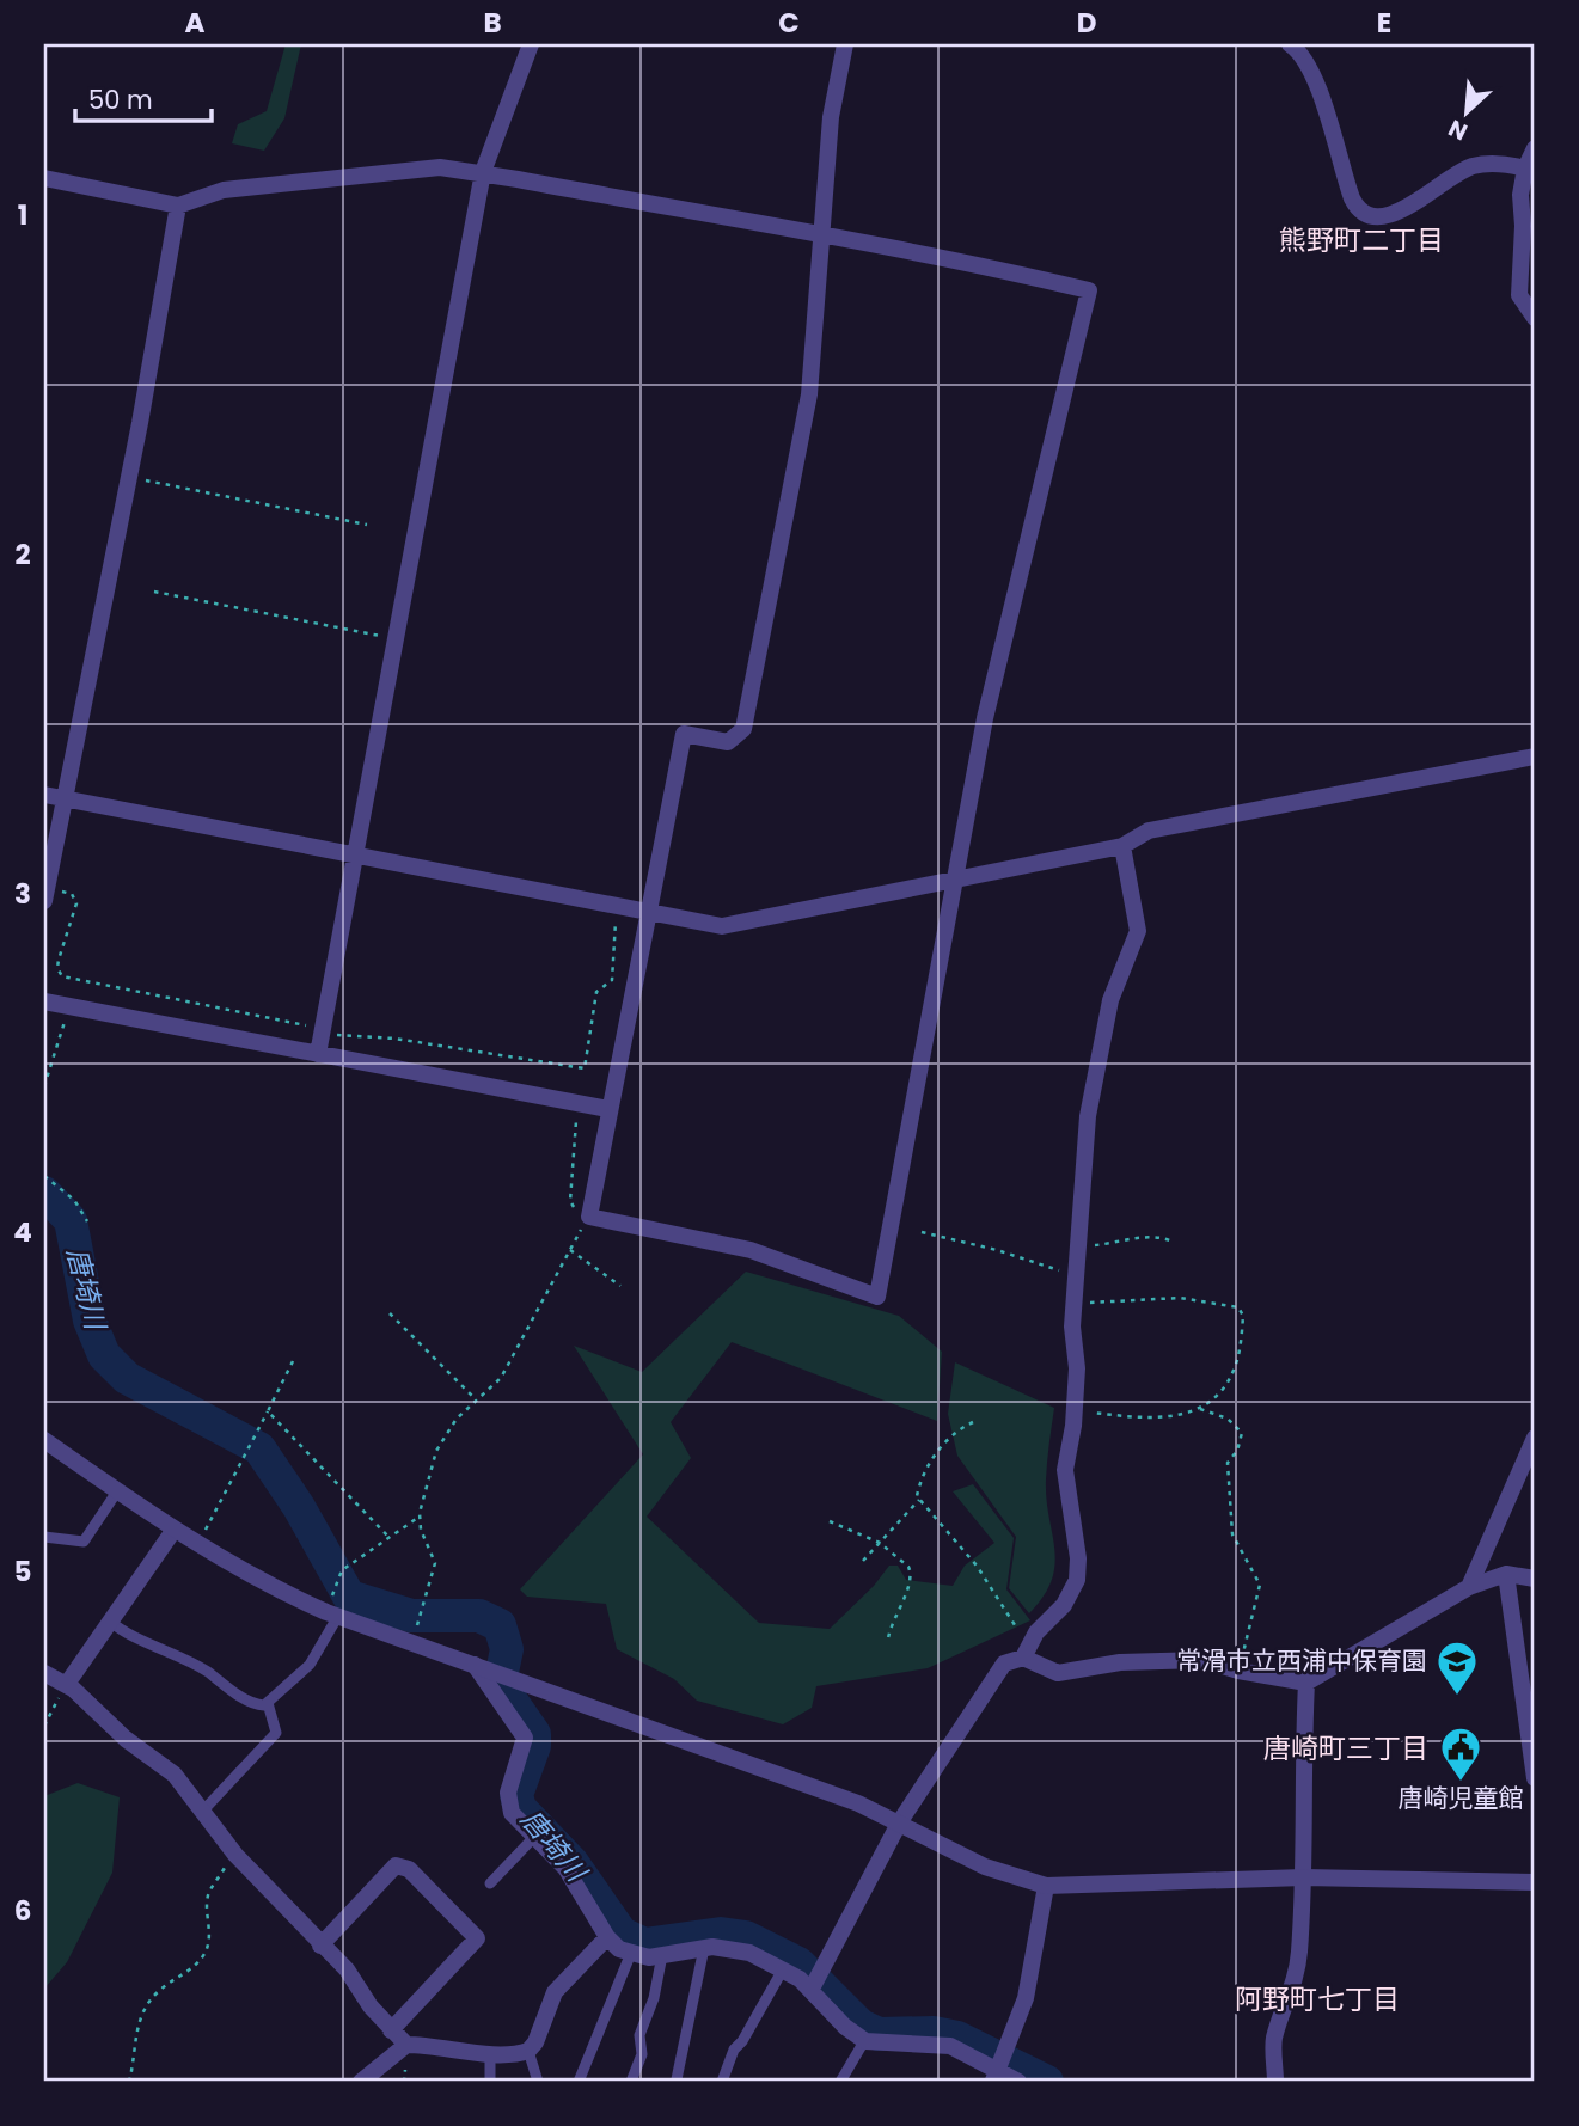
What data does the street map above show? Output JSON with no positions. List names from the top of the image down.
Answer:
{
  "districts": ["熊野町二丁目", "唐崎町三丁目", "阿野町七丁目"],
  "water": ["唐埼川"],
  "places": {
    "school or university": ["常滑市立西浦中保育園"],
    "public building": ["唐崎児童館"]
  },
  "scale_bar": "50 m",
  "north": "bottom left",
  "grid": {
    "columns": [
      "A",
      "B",
      "C",
      "D",
      "E"
    ],
    "rows": [
      "1",
      "2",
      "3",
      "4",
      "5",
      "6"
    ]
  }
}
